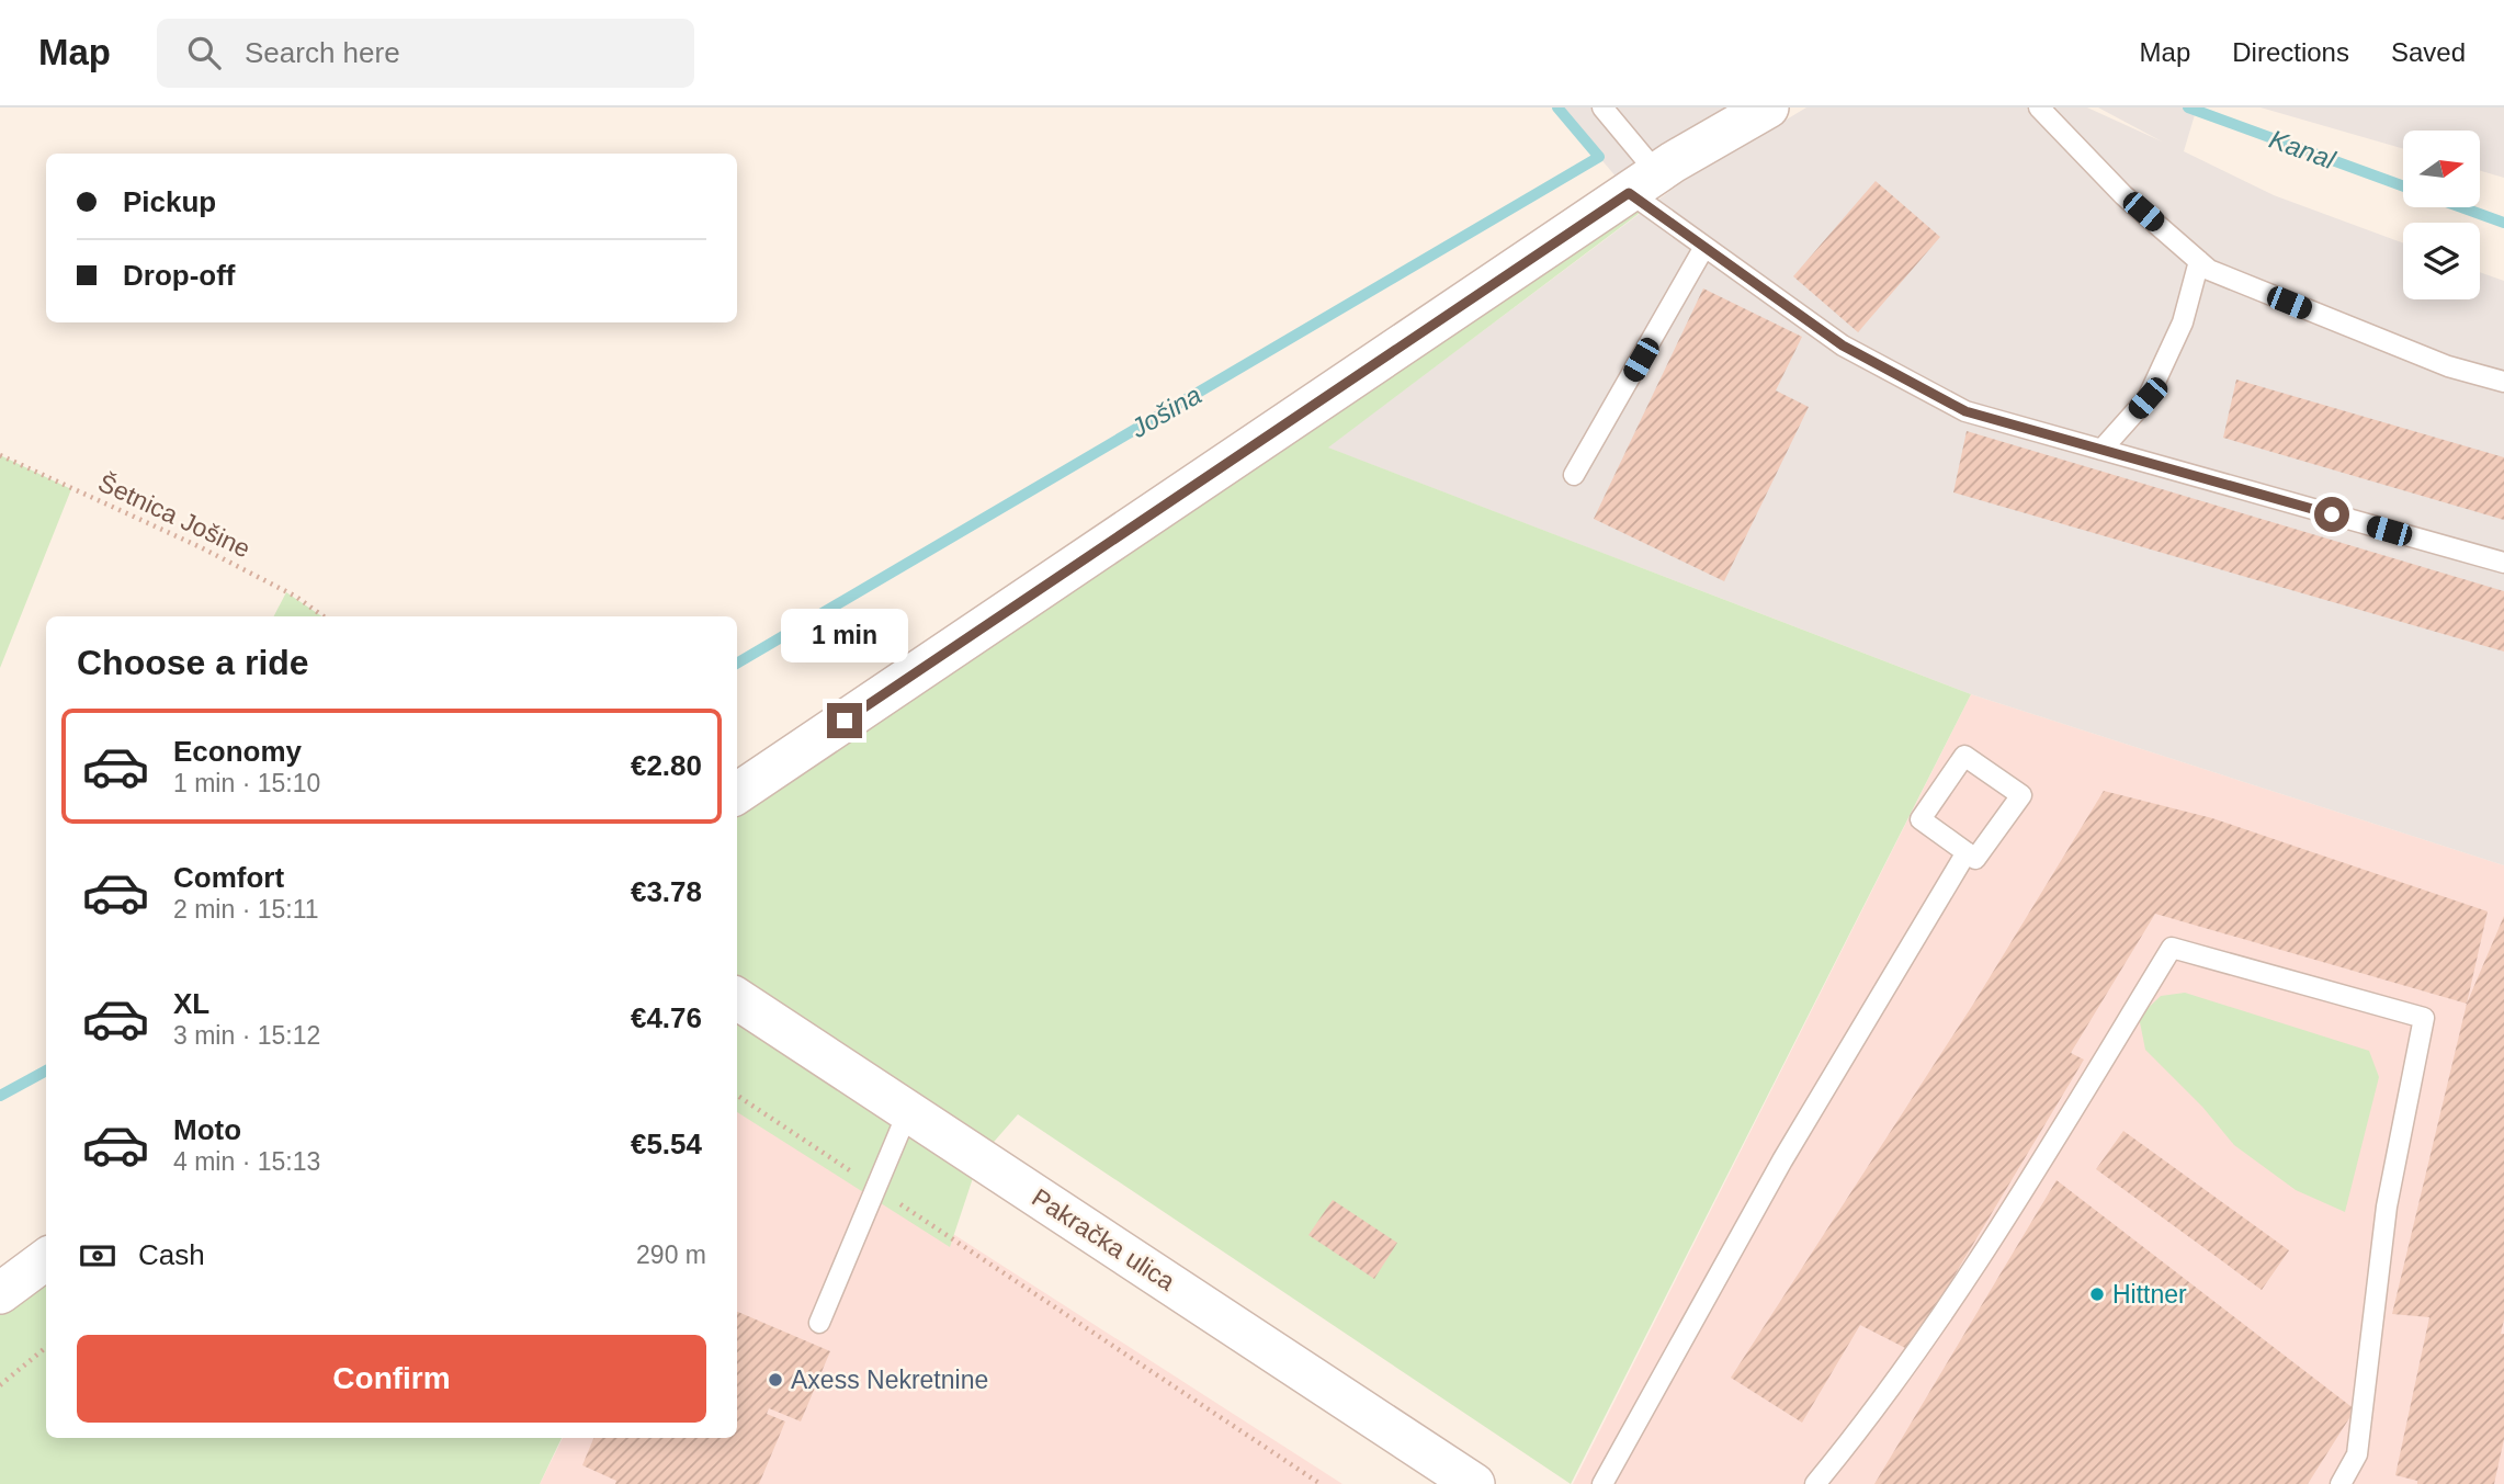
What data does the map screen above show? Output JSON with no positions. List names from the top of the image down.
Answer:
{
  "streets": {
    "street": ["Pakračka ulica"],
    "path": ["Šetnica Jošine"]
  },
  "water": ["Kanal", "Jošina"],
  "places": ["Hittner", "Axess Nekretnine"],
  "north": "right",
  "page": {
    "header": "Map",
    "search": "Search here",
    "nav": ["Map", "Directions", "Saved"],
    "banner": ["Pickup", "Drop-off"],
    "bubble": "1 min",
    "heading": "Choose a ride",
    "list": [
      {
        "name": "Economy",
        "note": "1 min · 15:10",
        "value": "€2.80"
      },
      {
        "name": "Comfort",
        "note": "2 min · 15:11",
        "value": "€3.78"
      },
      {
        "name": "XL",
        "note": "3 min · 15:12",
        "value": "€4.76"
      },
      {
        "name": "Moto",
        "note": "4 min · 15:13",
        "value": "€5.54"
      }
    ],
    "pay": ["Cash", "290 m"],
    "buttons": "Confirm"
  }
}
